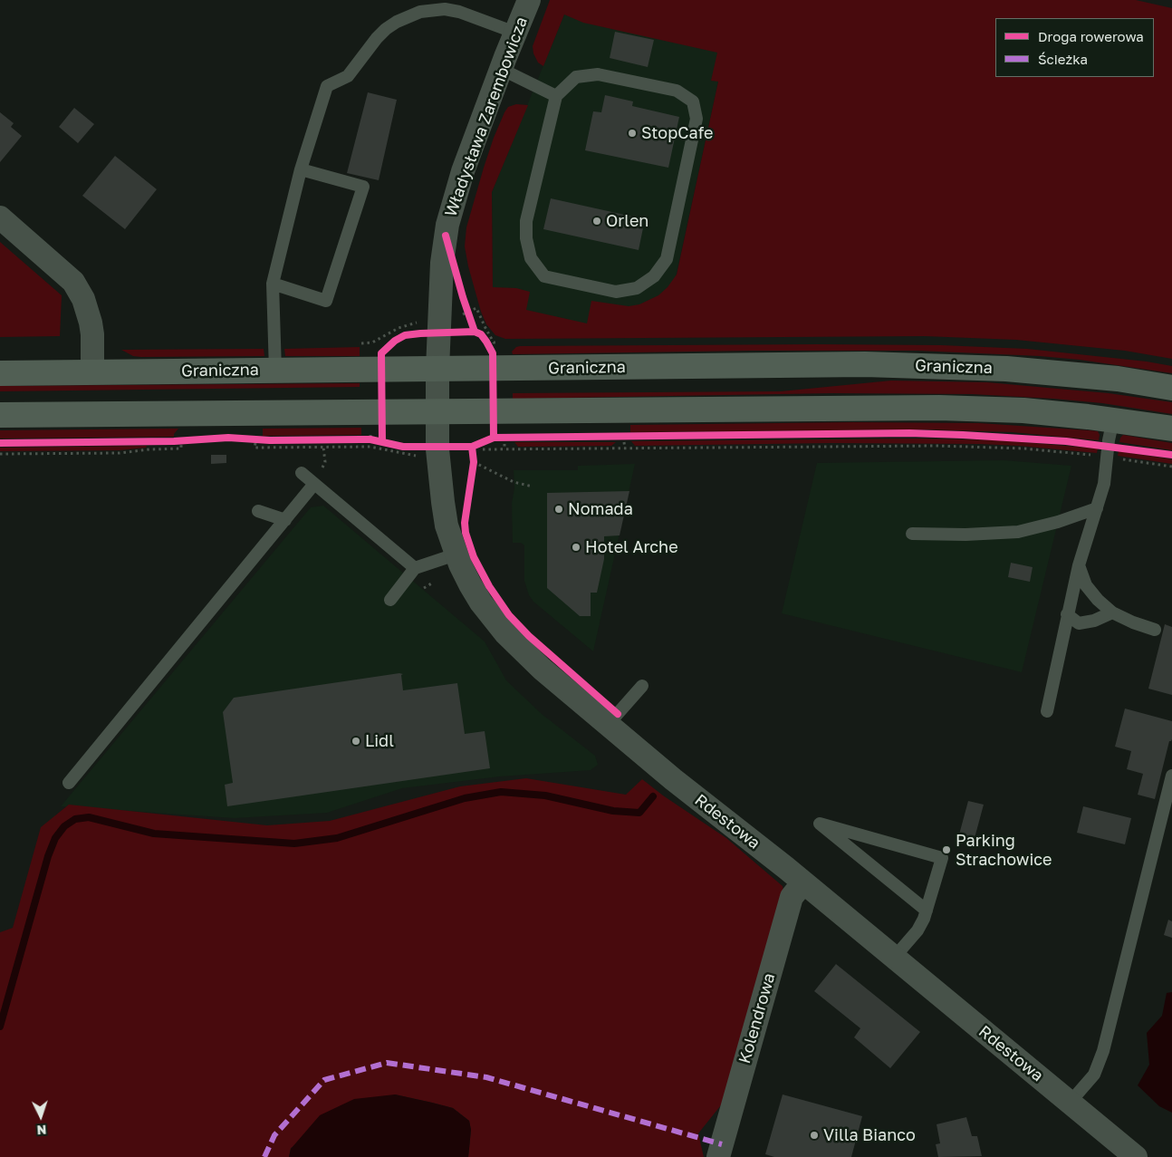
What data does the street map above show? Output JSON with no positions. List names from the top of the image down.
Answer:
{
  "streets": {
    "main road": ["Graniczna"],
    "street": ["Władysława Zarembowicza", "Rdestowa", "Kolendrowa"]
  },
  "crossings": [
    ["Władysława Zarembowicza", "Graniczna"],
    ["Władysława Zarembowicza", "Rdestowa"],
    ["Rdestowa", "Kolendrowa"]
  ],
  "places": [
    "StopCafe",
    "Orlen",
    "Nomada",
    "Hotel Arche",
    "Lidl",
    "Parking Strachowice",
    "Villa Bianco"
  ],
  "legend": ["Droga rowerowa", "Ścieżka"],
  "north": "bottom"
}
